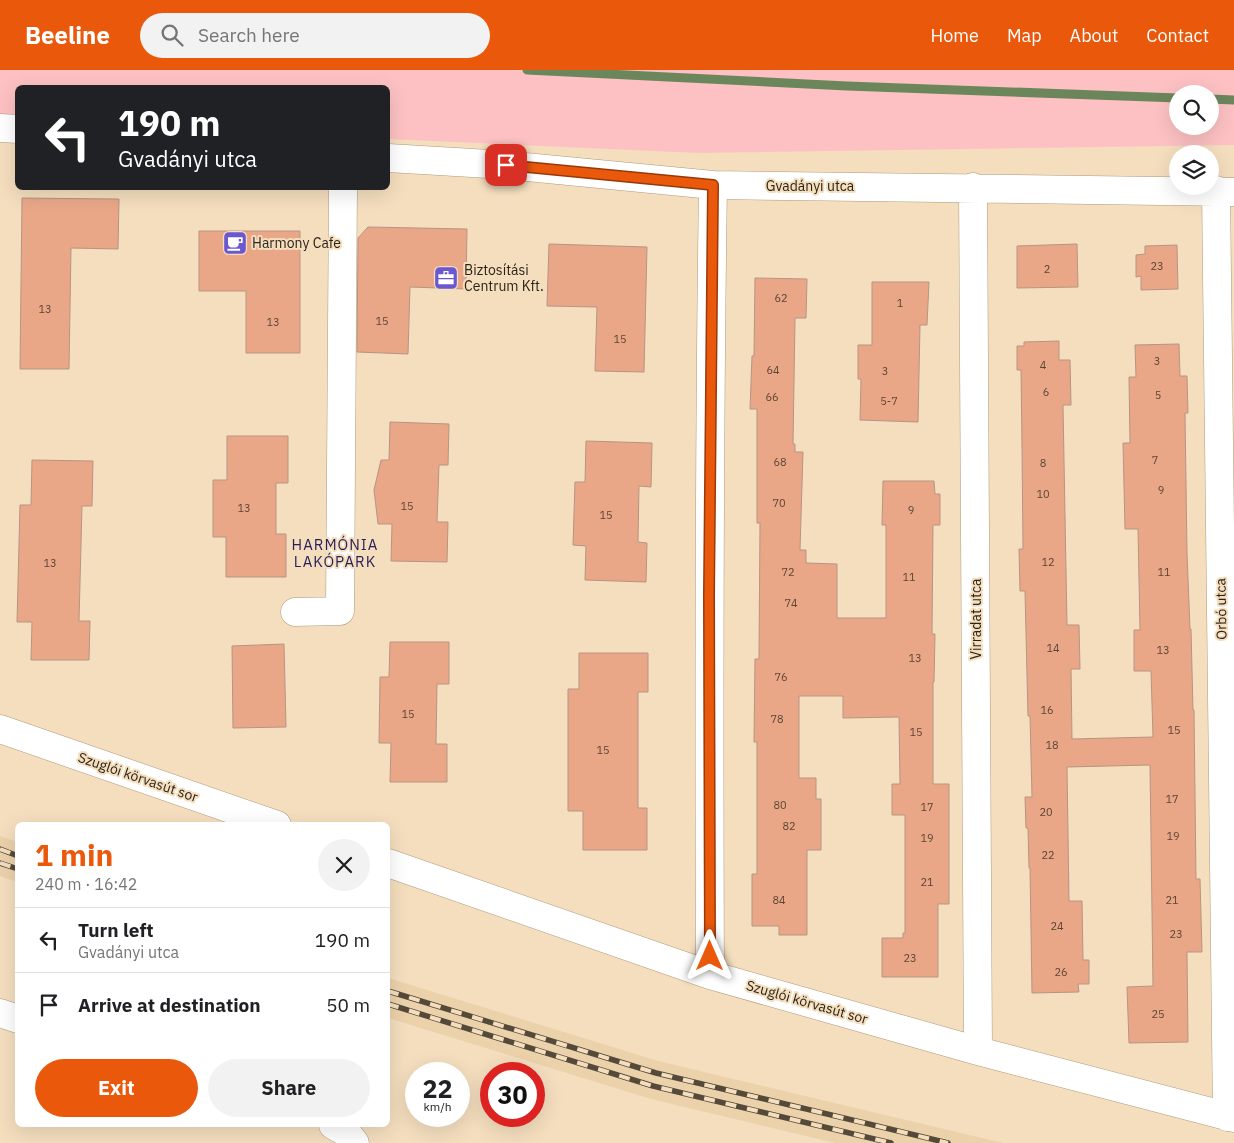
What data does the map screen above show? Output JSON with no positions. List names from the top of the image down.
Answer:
{
  "streets": {
    "street": [
      "Gvadányi utca",
      "Orbó utca",
      "Virradat utca",
      "Szuglói körvasút sor"
    ]
  },
  "crossings": [
    ["Gvadányi utca", "Orbó utca"],
    ["Gvadányi utca", "Virradat utca"],
    ["Orbó utca", "Szuglói körvasút sor"],
    ["Virradat utca", "Szuglói körvasút sor"]
  ],
  "districts": ["HARMÓNIA LAKÓPARK"],
  "places": {
    "cafe": ["Harmony Cafe"],
    "office": ["Biztosítási Centrum Kft."]
  },
  "house_numbers": [
    "23",
    "2",
    "62",
    "1",
    "13",
    "15",
    "13",
    "15",
    "3",
    "4",
    "64",
    "3",
    "6",
    "5",
    "66",
    "5-7",
    "7",
    "68",
    "8",
    "9",
    "10",
    "70",
    "15",
    "13",
    "9",
    "15",
    "12",
    "13",
    "72",
    "11",
    "11",
    "74",
    "14",
    "13",
    "13",
    "76",
    "16",
    "15",
    "78",
    "15",
    "15",
    "18",
    "15",
    "17",
    "80",
    "17",
    "20",
    "82",
    "19",
    "19",
    "22",
    "21",
    "84",
    "21",
    "24",
    "23",
    "23",
    "26",
    "25"
  ],
  "page": {
    "header": "Beeline",
    "search": "Search here",
    "nav": [
      "Home",
      "Map",
      "About",
      "Contact"
    ],
    "turn": ["190 m", "Gvadányi utca"],
    "heading": ["1 min", "240 m · 16:42"],
    "list": [
      {
        "name": "Turn left",
        "note": "Gvadányi utca",
        "value": "190 m"
      },
      {
        "name": "Arrive at destination",
        "value": "50 m"
      }
    ],
    "buttons": ["Exit", "Share"],
    "speed": "22 km/h",
    "limit": "30"
  }
}
